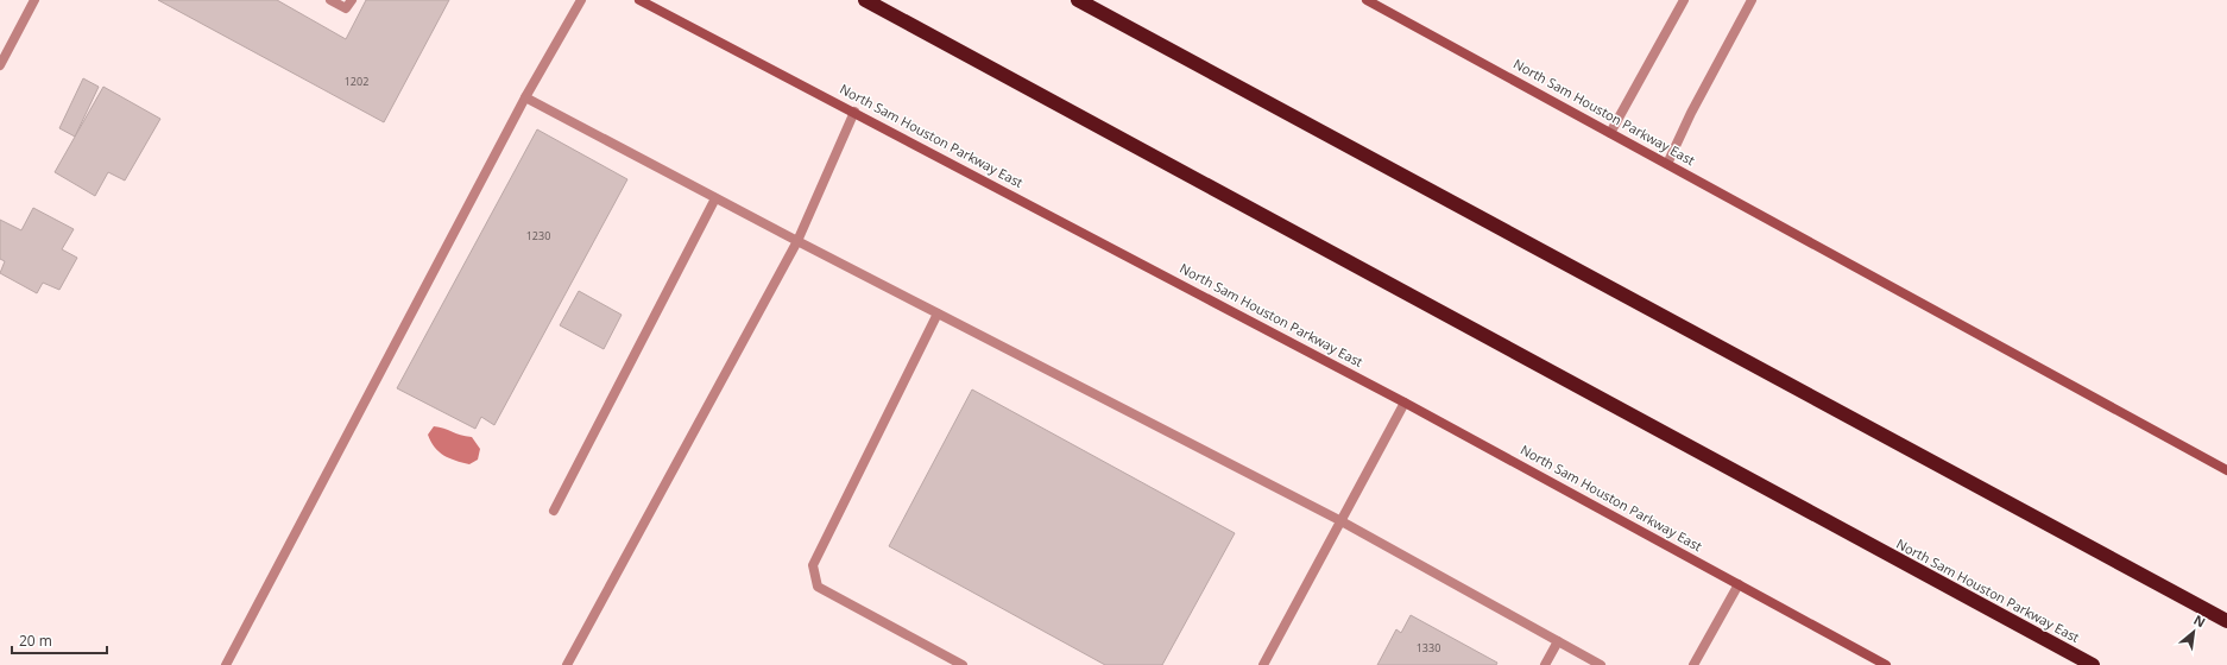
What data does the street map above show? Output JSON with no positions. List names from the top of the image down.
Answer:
{
  "streets": {
    "highway": ["North Sam Houston Parkway East"]
  },
  "house_numbers": ["1202", "1230", "1330"],
  "scale_bar": "20 m",
  "north": "top right"
}
